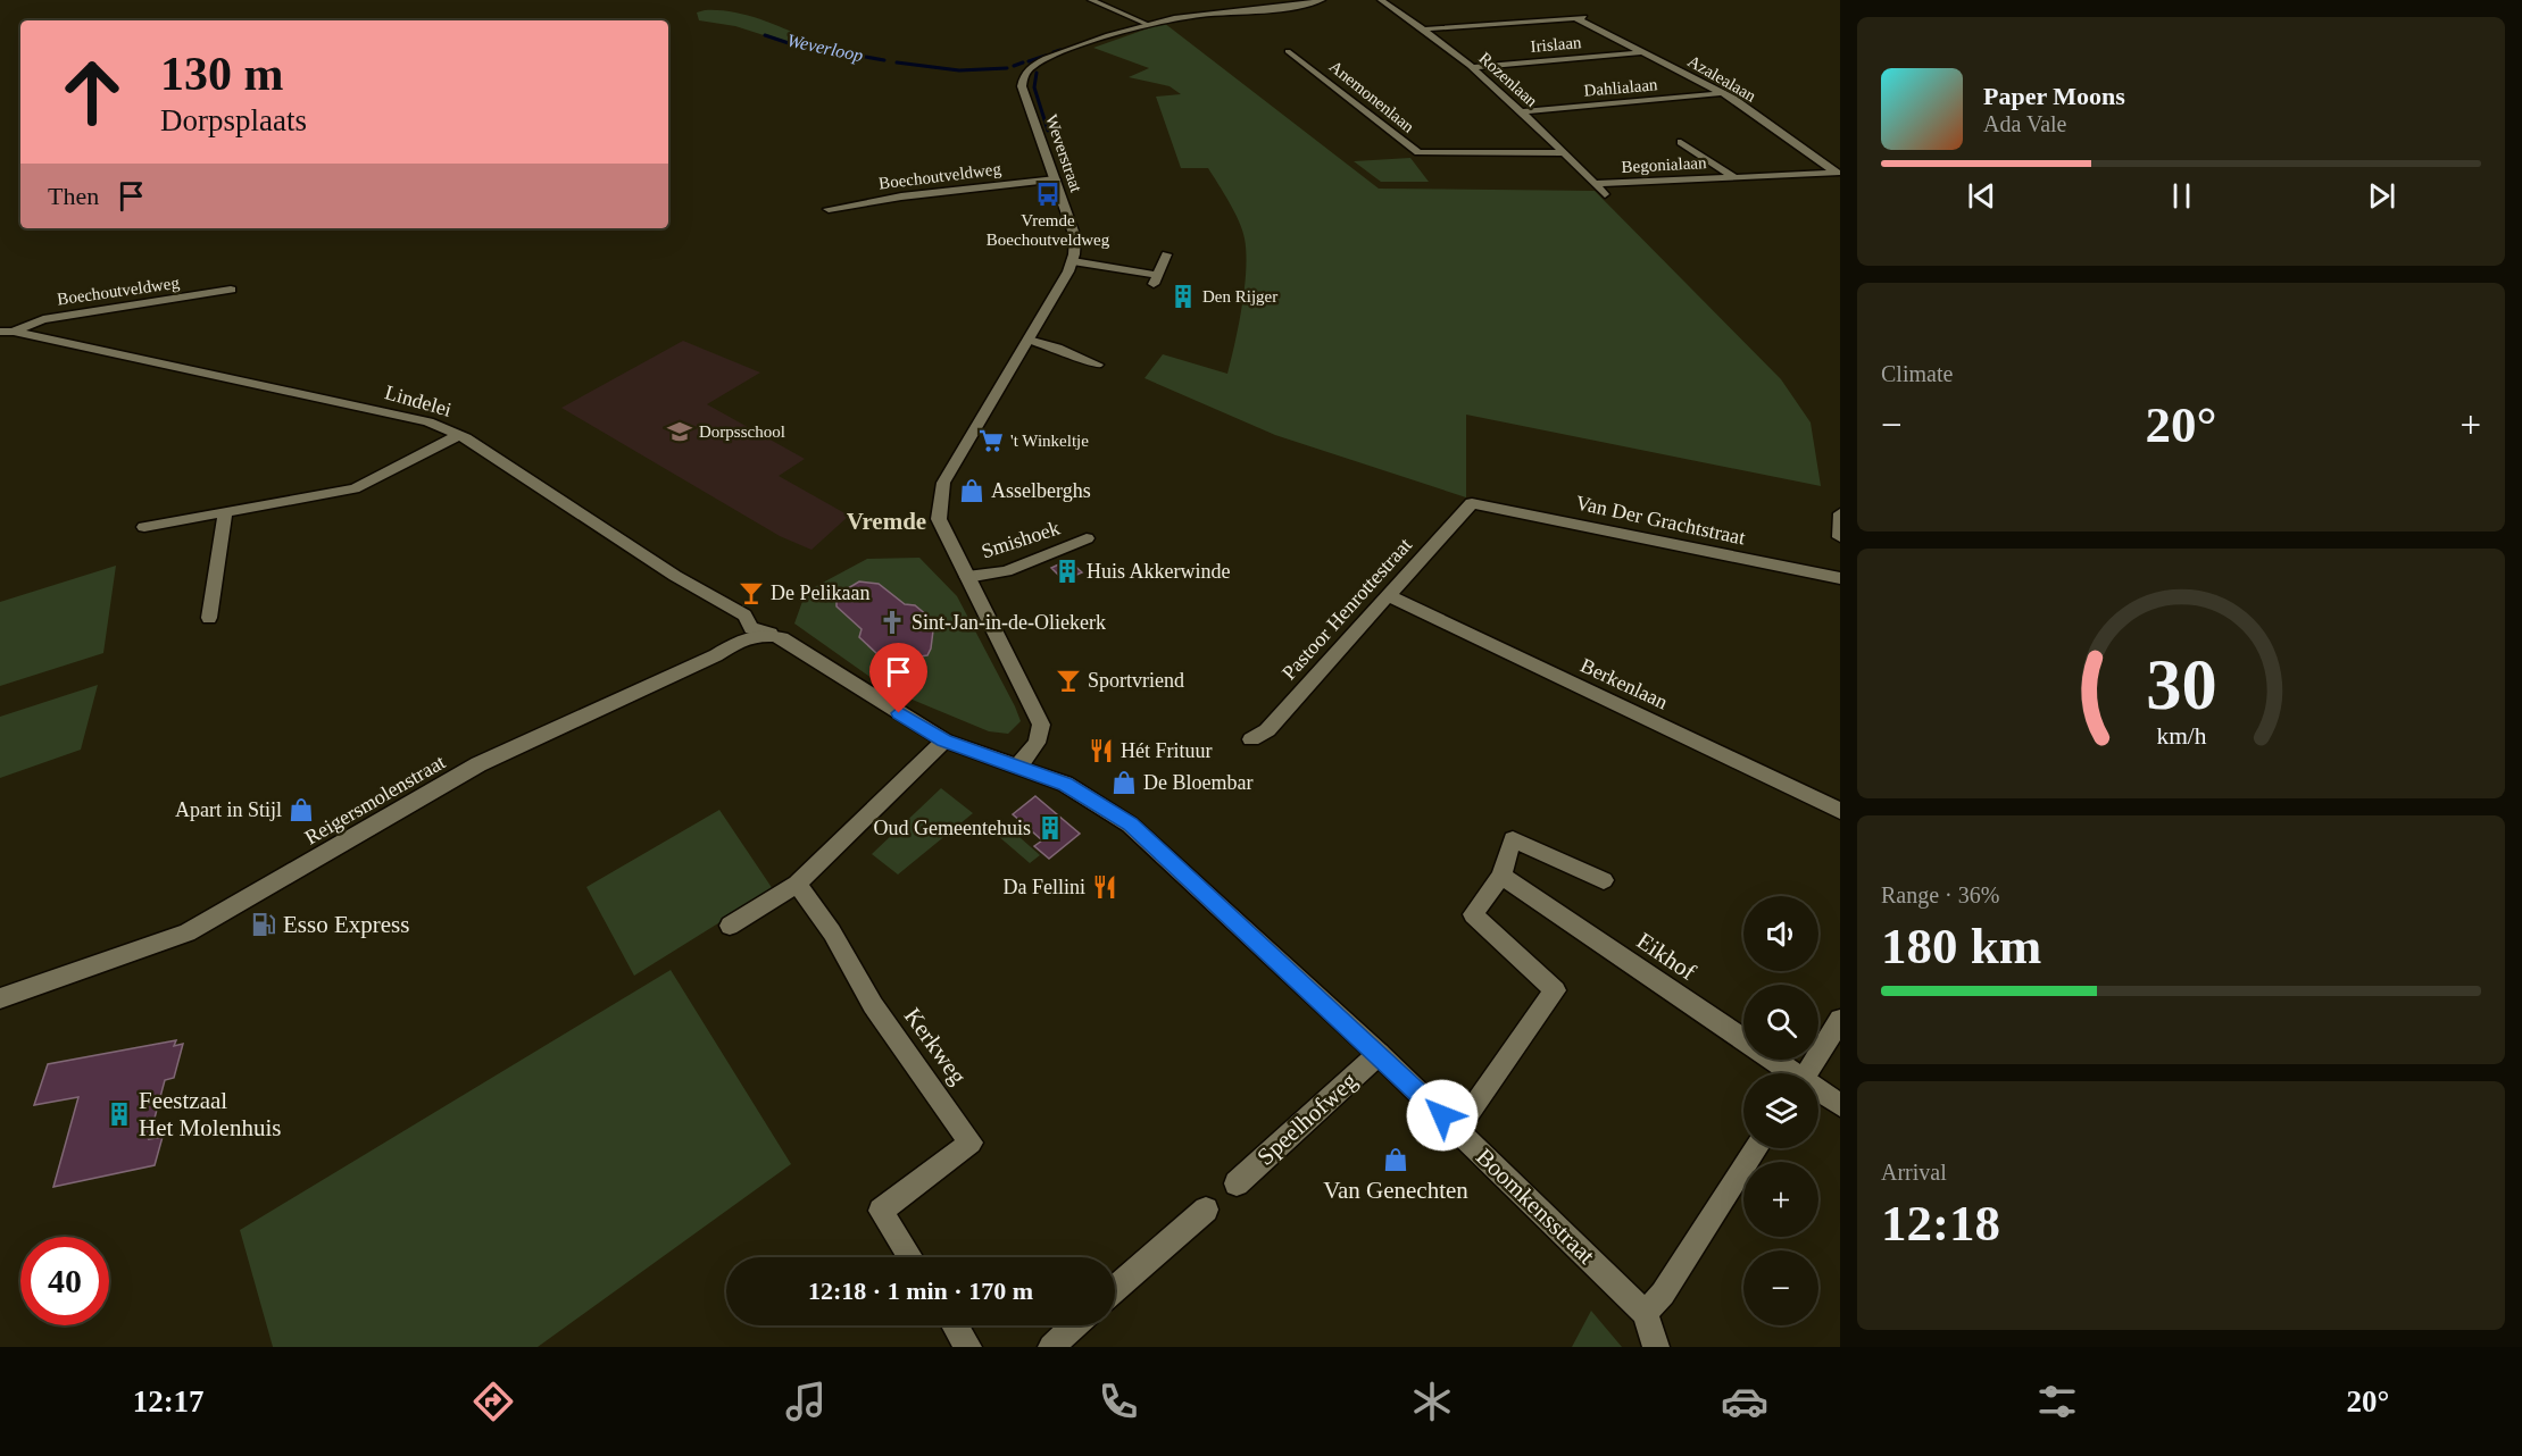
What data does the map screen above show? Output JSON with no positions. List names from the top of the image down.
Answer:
{
  "streets": {
    "street": [
      "Irislaan",
      "Azalealaan",
      "Rozenlaan",
      "Dahlialaan",
      "Anemonenlaan",
      "Weverstraat",
      "Begonialaan",
      "Boechoutveldweg",
      "Lindelei",
      "Van Der Grachtstraat",
      "Smishoek",
      "Pastoor Henrottestraat",
      "Berkenlaan",
      "Reigersmolenstraat",
      "Eikhof",
      "Kerkweg",
      "Speelhofweg",
      "Boomkensstraat"
    ]
  },
  "crossings": [
    ["Irislaan", "Azalealaan"],
    ["Irislaan", "Rozenlaan"],
    ["Azalealaan", "Rozenlaan"],
    ["Azalealaan", "Dahlialaan"],
    ["Azalealaan", "Begonialaan"],
    ["Rozenlaan", "Dahlialaan"],
    ["Rozenlaan", "Anemonenlaan"],
    ["Rozenlaan", "Begonialaan"],
    ["Weverstraat", "Boechoutveldweg"],
    ["Boechoutveldweg", "Lindelei"],
    ["Lindelei", "Reigersmolenstraat"],
    ["Lindelei", "Boomkensstraat"],
    ["Van Der Grachtstraat", "Pastoor Henrottestraat"],
    ["Pastoor Henrottestraat", "Berkenlaan"],
    ["Speelhofweg", "Boomkensstraat"]
  ],
  "districts": ["Vremde"],
  "water": ["Weverloop"],
  "places": {
    "bus stop": ["Vremde Boechoutveldweg"],
    "building": [
      "Den Rijger",
      "Huis Akkerwinde",
      "Oud Gemeentehuis",
      "Feestzaal Het Molenhuis"
    ],
    "school or university": ["Dorpsschool"],
    "supermarket": ["'t Winkeltje"],
    "shop": [
      "Asselberghs",
      "De Bloembar",
      "Apart in Stijl",
      "Van Genechten"
    ],
    "bar": ["De Pelikaan", "Sportvriend"],
    "church": ["Sint-Jan-in-de-Oliekerk"],
    "restaurant": ["Hét Frituur", "Da Fellini"],
    "fuel station": ["Esso Express"]
  },
  "page": {
    "turn": ["130 m", "Dorpsplaats"],
    "song": ["Paper Moons", "Ada Vale"],
    "then": "Then",
    "tile": [
      "Climate",
      ["Range · 36%", "180 km"],
      ["Arrival", "12:18"]
    ],
    "heat": ["−", "20°", "+"],
    "map_buttons": ["+", "−"],
    "limit": "40",
    "trip": "12:18 · 1 min · 170 m",
    "tabs": ["12:17", "20°"],
    "gauge": ["30", "km/h"]
  }
}
